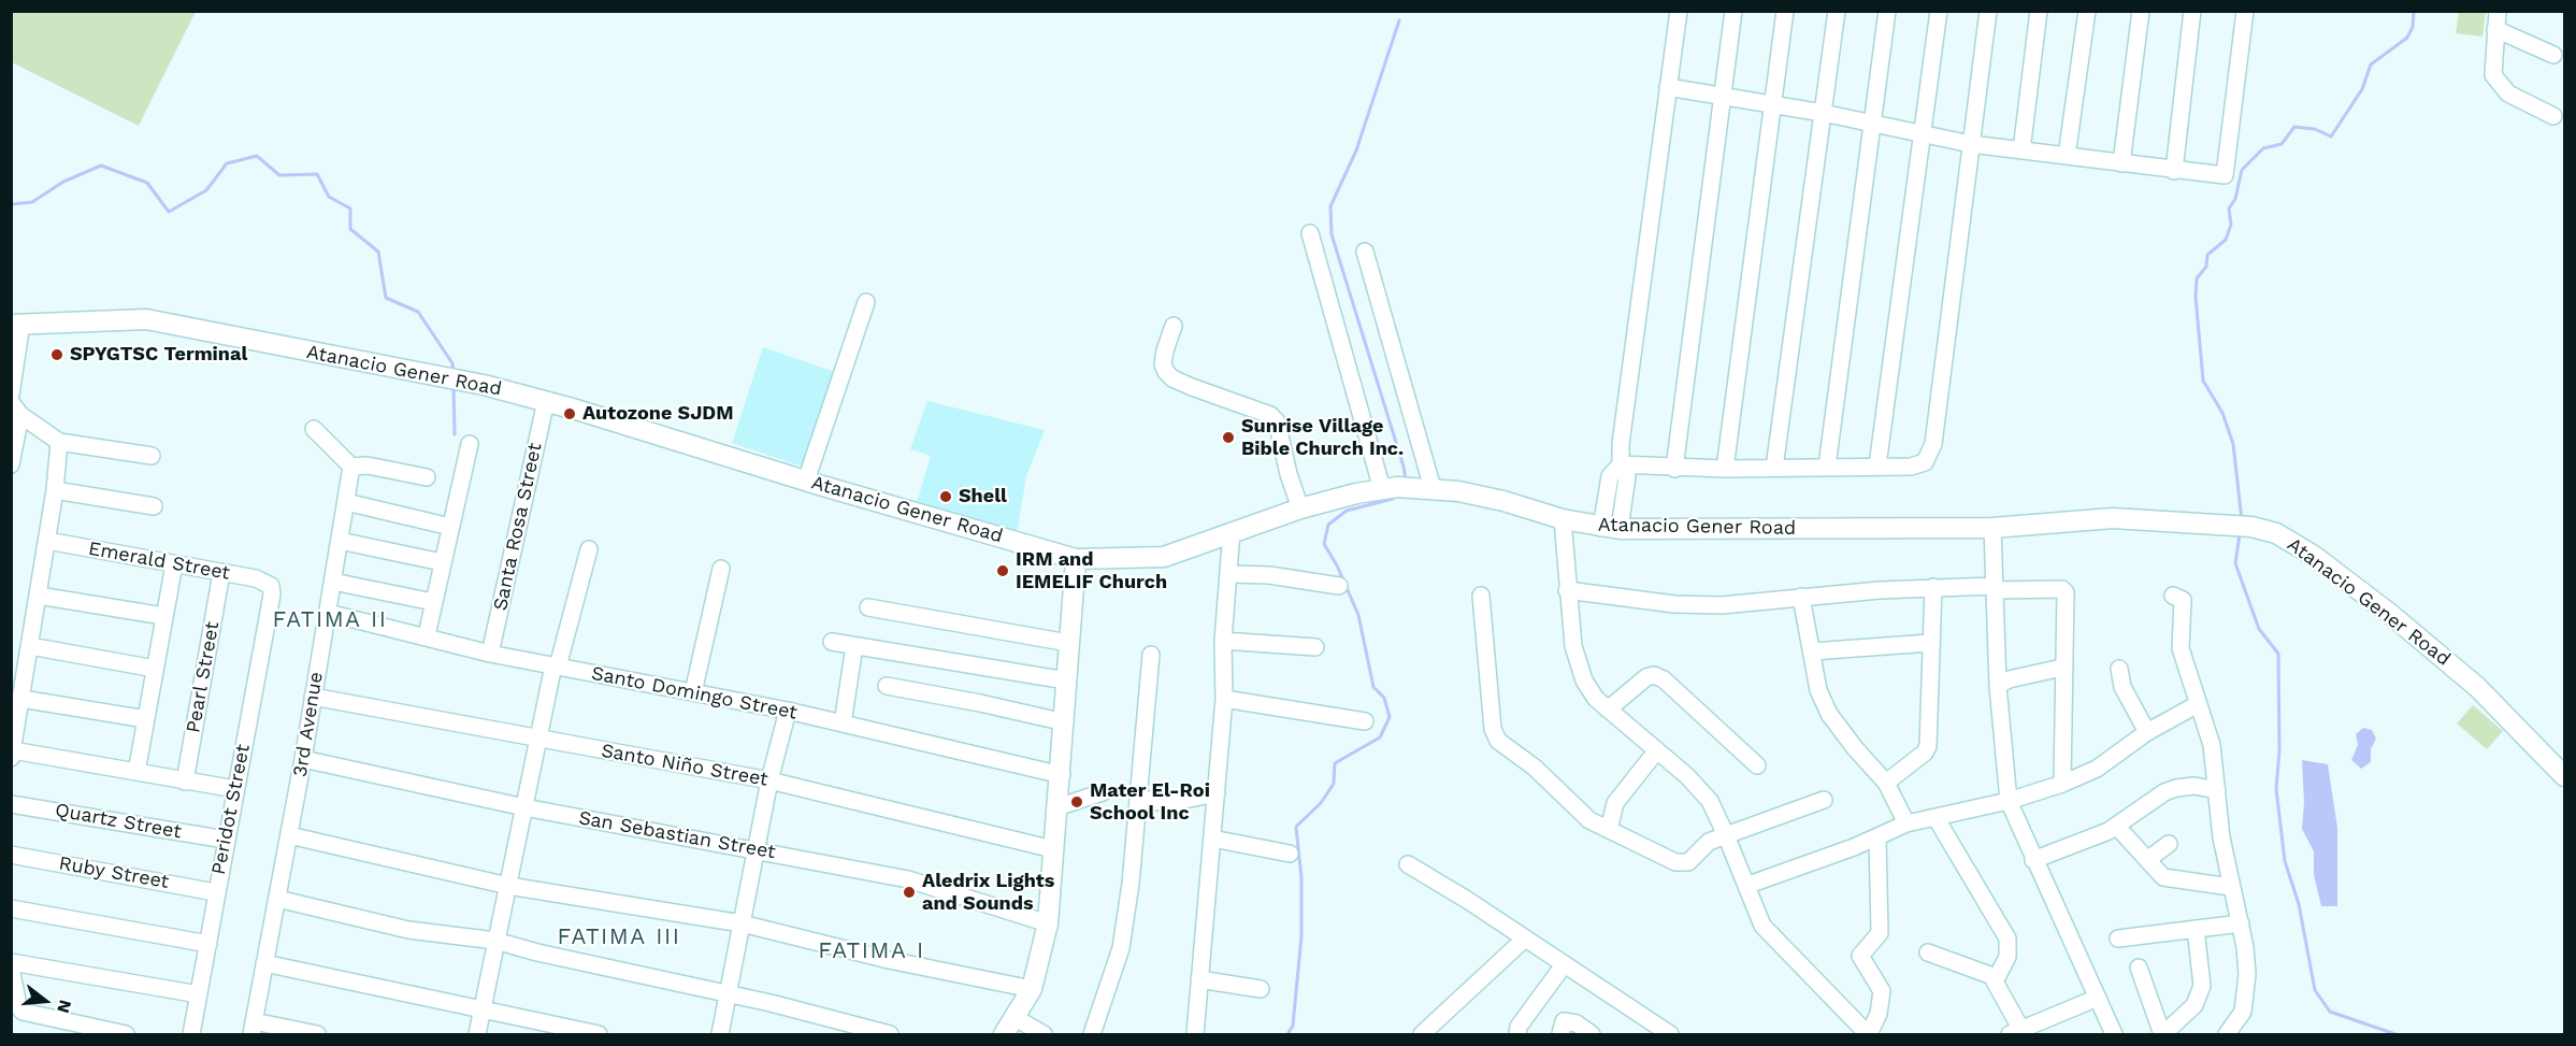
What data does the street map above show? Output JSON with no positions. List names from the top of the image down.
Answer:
{
  "streets": {
    "main road": ["Atanacio Gener Road"],
    "street": [
      "Santa Rosa Street",
      "Emerald Street",
      "Pearl Street",
      "Santo Domingo Street",
      "3rd Avenue",
      "Santo Niño Street",
      "Peridot Street",
      "Quartz Street",
      "San Sebastian Street",
      "Ruby Street"
    ]
  },
  "crossings": [
    ["Atanacio Gener Road", "Santa Rosa Street"],
    ["Santa Rosa Street", "Santo Domingo Street"],
    ["Emerald Street", "Pearl Street"],
    ["Emerald Street", "Peridot Street"],
    ["Santo Domingo Street", "3rd Avenue"],
    ["3rd Avenue", "Santo Niño Street"],
    ["3rd Avenue", "San Sebastian Street"],
    ["Peridot Street", "Quartz Street"],
    ["Peridot Street", "Ruby Street"]
  ],
  "districts": ["FATIMA II", "FATIMA III", "FATIMA I"],
  "places": [
    "SPYGTSC Terminal",
    "Autozone SJDM",
    "Sunrise Village Bible Church Inc.",
    "Shell",
    "IRM and IEMELIF Church",
    "Mater El-Roi School Inc",
    "Aledrix Lights and Sounds"
  ],
  "north": "right"
}
